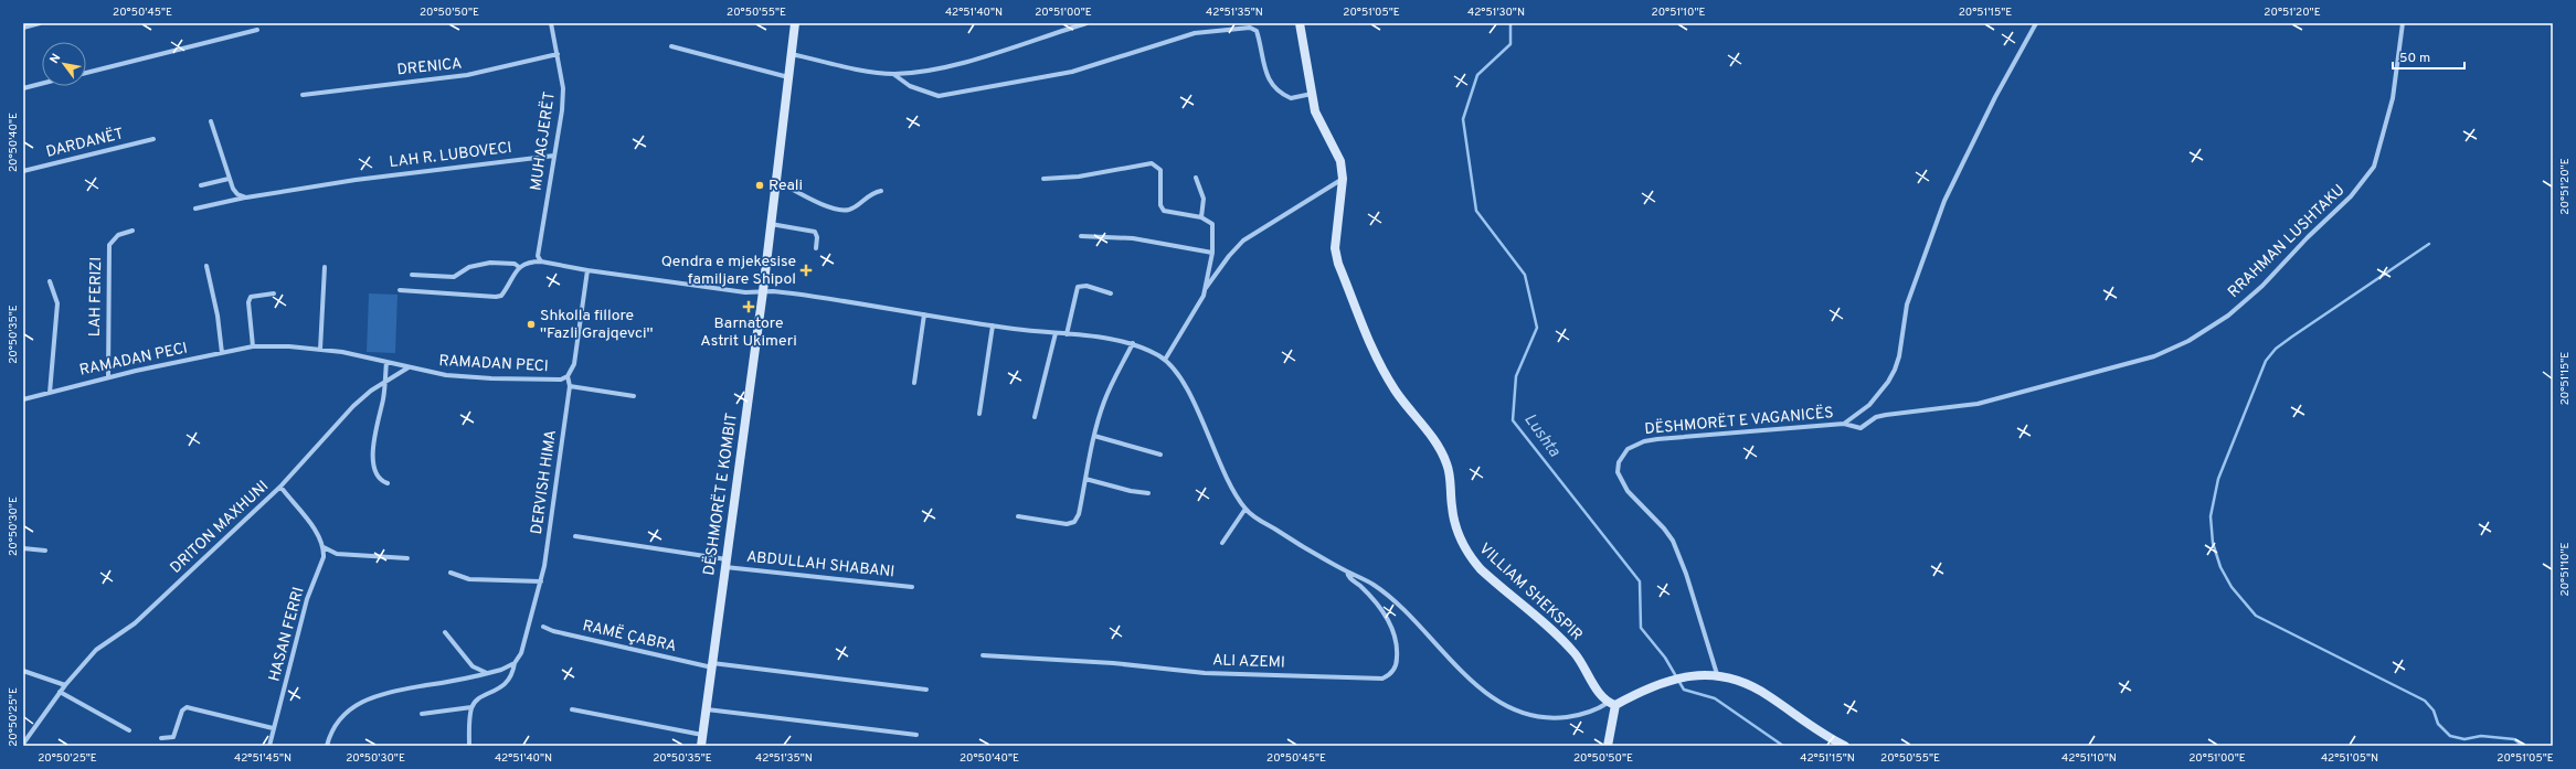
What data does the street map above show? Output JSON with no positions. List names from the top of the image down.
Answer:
{
  "streets": {
    "street": [
      "DRENICA",
      "MUHAGJERËT",
      "DARDANËT",
      "LAH R. LUBOVECI",
      "RRAHMAN LUSHTAKU",
      "LAH FERIZI",
      "RAMADAN PECI",
      "DËSHMORËT E VAGANICËS",
      "DERVISH HIMA",
      "DËSHMORËT E KOMBIT",
      "DRITON MAXHUNI",
      "ABDULLAH SHABANI",
      "VILLIAM SHEKSPIR",
      "HASAN FERRI",
      "RAMË ÇABRA",
      "ALI AZEMI"
    ]
  },
  "crossings": [
    ["DRENICA", "MUHAGJERËT"],
    ["MUHAGJERËT", "LAH R. LUBOVECI"],
    ["RRAHMAN LUSHTAKU", "DËSHMORËT E VAGANICËS"],
    ["LAH FERIZI", "RAMADAN PECI"],
    ["RAMADAN PECI", "DERVISH HIMA"],
    ["RAMADAN PECI", "DRITON MAXHUNI"],
    ["DËSHMORËT E KOMBIT", "ABDULLAH SHABANI"],
    ["DËSHMORËT E KOMBIT", "RAMË ÇABRA"]
  ],
  "water": ["Lushta"],
  "places": {
    "other": ["Reali", "Shkolla fillore ''Fazli Grajqevci''"],
    "health": ["Qendra e mjekesise familjare Shipol", "Barnatore Astrit Ukimeri"]
  },
  "scale_bar": "50 m",
  "north": "top left",
  "coordinates": [
    "20°50'45\"E",
    "20°50'50\"E",
    "20°50'55\"E",
    "42°51'40\"N",
    "20°51'00\"E",
    "42°51'35\"N",
    "20°51'05\"E",
    "42°51'30\"N",
    "20°51'10\"E",
    "20°51'15\"E",
    "20°51'20\"E",
    "20°50'40\"E",
    "20°50'35\"E",
    "20°50'30\"E",
    "20°50'25\"E",
    "42°51'45\"N",
    "42°51'15\"N",
    "42°51'10\"N",
    "42°51'05\"N"
  ]
}
